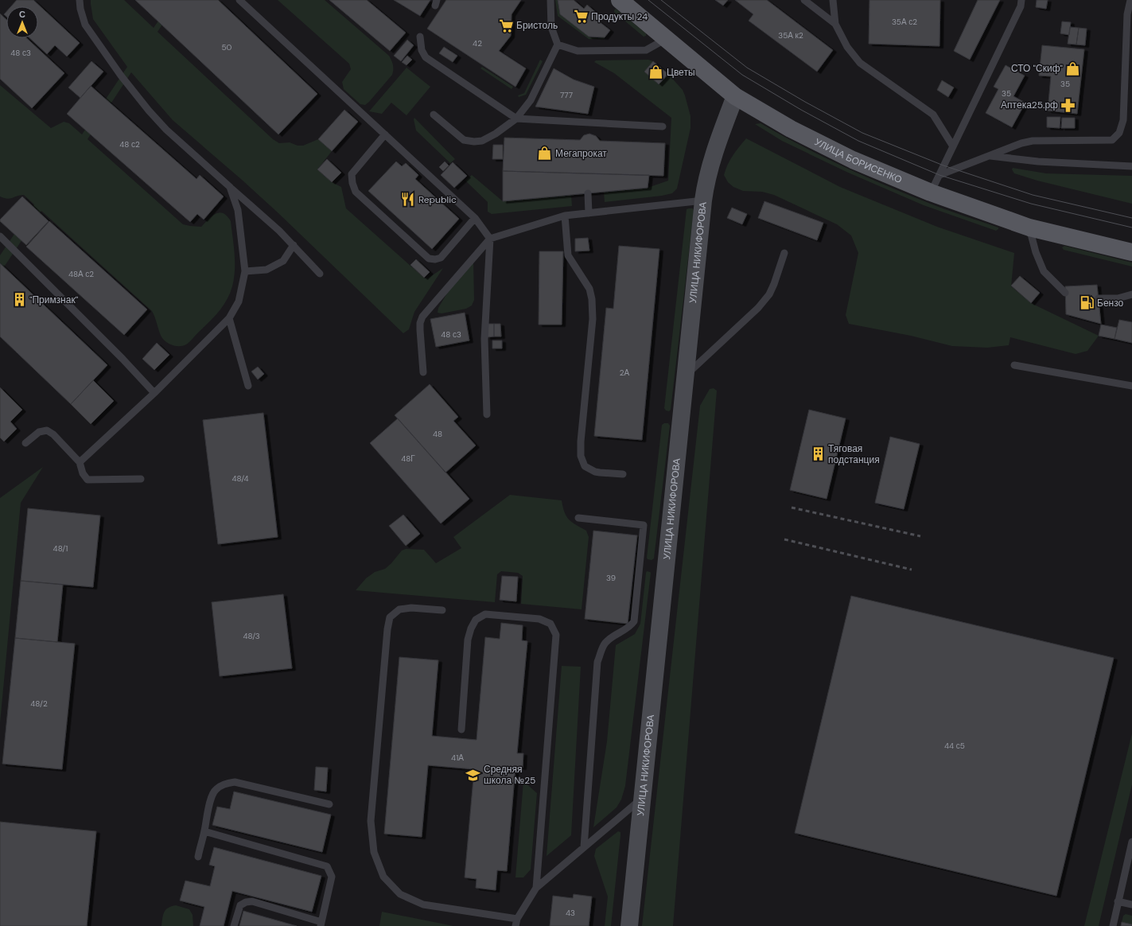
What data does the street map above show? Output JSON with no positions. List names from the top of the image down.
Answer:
{
  "streets": {
    "main road": ["УЛИЦА БОРИСЕНКО", "УЛИЦА НИКИФОРОВА"]
  },
  "crossings": [
    ["УЛИЦА БОРИСЕНКО", "УЛИЦА НИКИФОРОВА"]
  ],
  "places": {
    "supermarket": ["Продукты 24", "Бристоль"],
    "shop": ["СТО \"Скиф\"", "Цветы", "Мегапрокат"],
    "pharmacy": ["Аптека25.рф"],
    "restaurant": ["Republic"],
    "building": ["\"Примзнак\"", "Тяговая подстанция"],
    "fuel station": ["Бензо"],
    "school or university": ["Средняя школа №25"]
  },
  "house_numbers": [
    "35А с2",
    "35А к2",
    "42",
    "50",
    "48 с3",
    "35",
    "35",
    "777",
    "48 с2",
    "48А с2",
    "48 с3",
    "2А",
    "48",
    "48Г",
    "48/4",
    "48/1",
    "39",
    "48/3",
    "48/2",
    "44 с5",
    "41А",
    "43"
  ],
  "north": "top"
}
